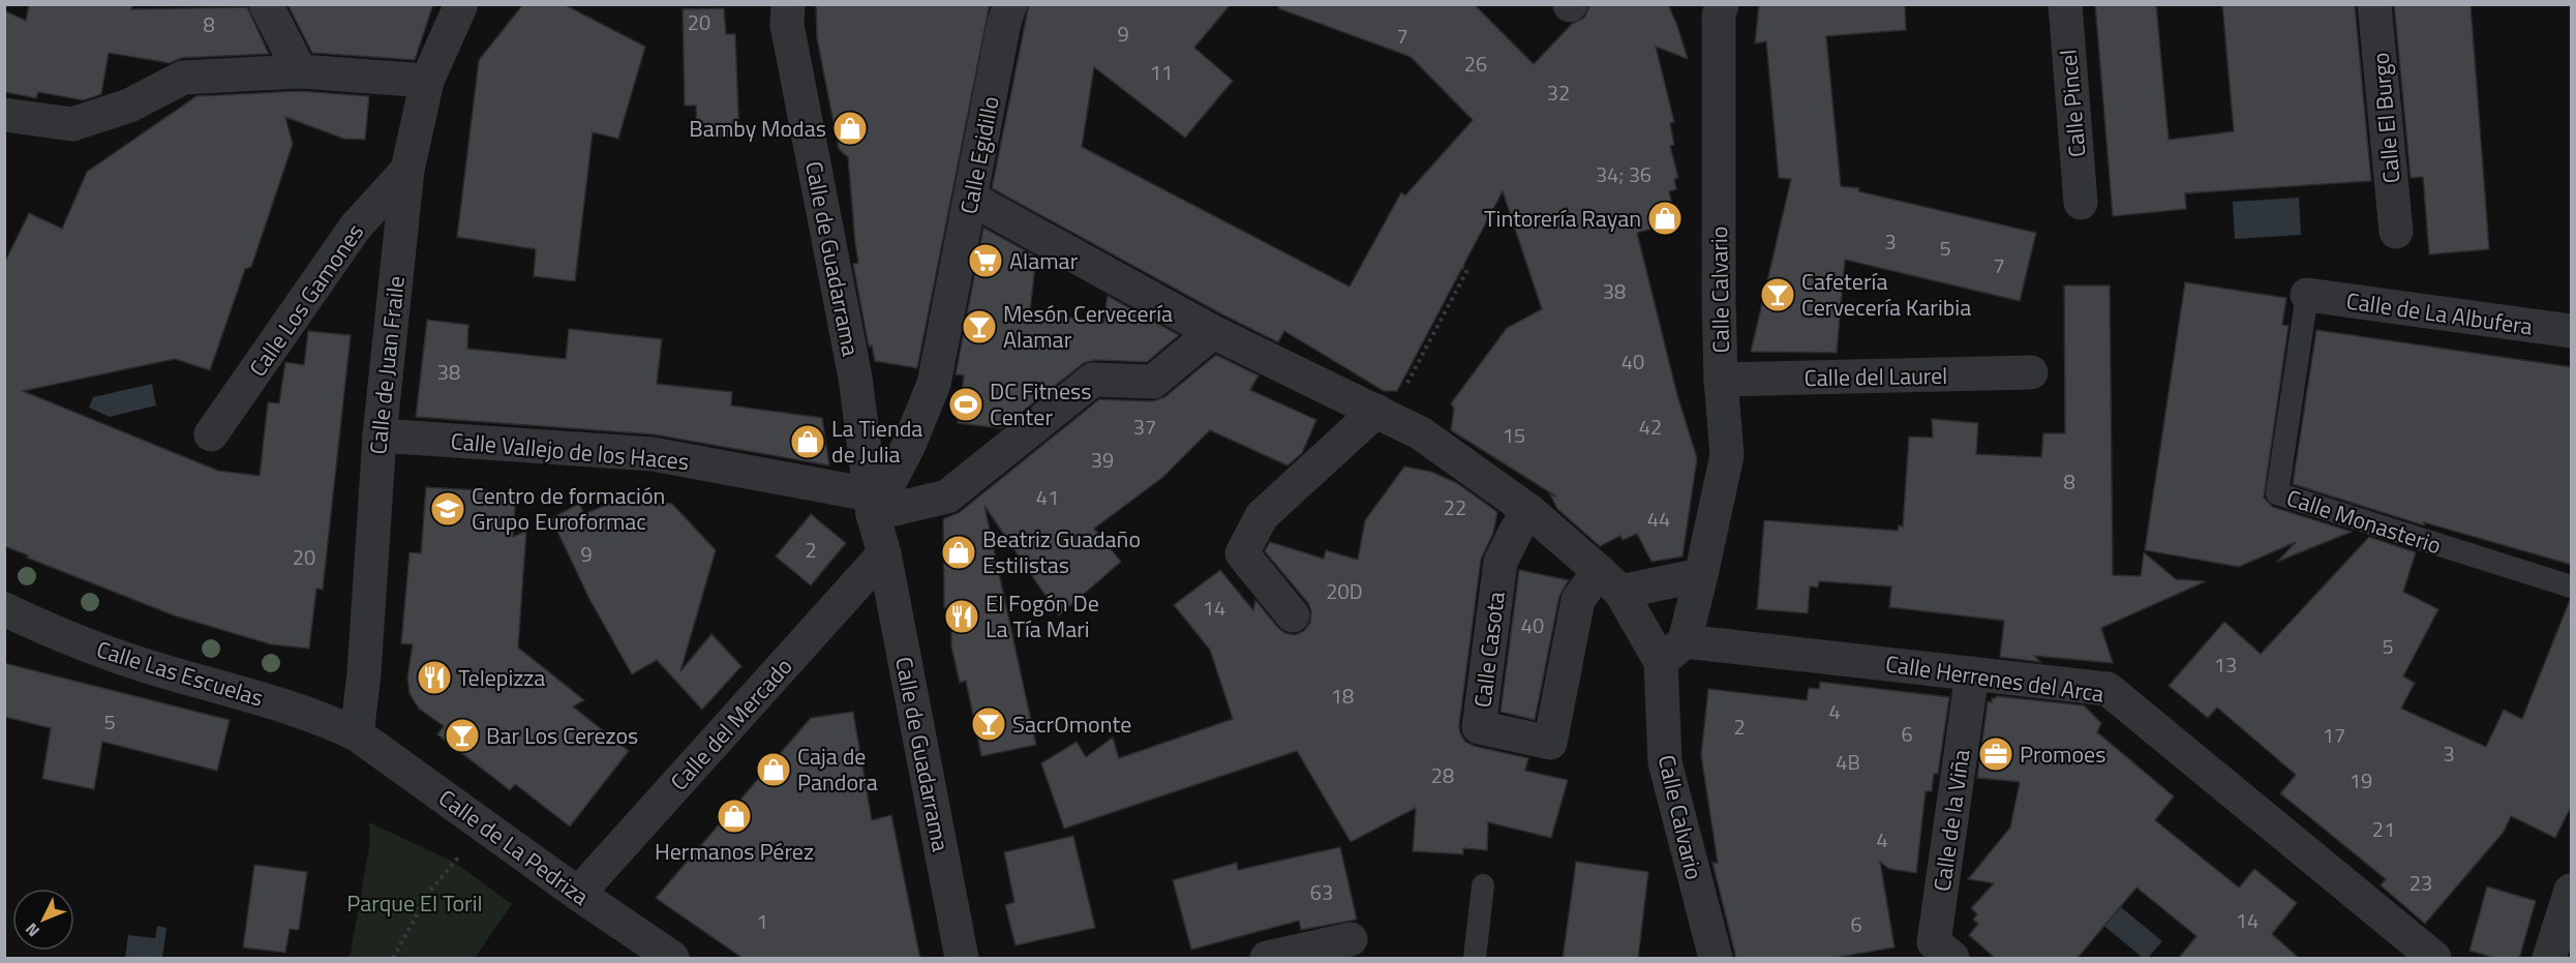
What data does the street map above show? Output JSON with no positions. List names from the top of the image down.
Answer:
{
  "streets": {
    "street": [
      "Calle Pincel",
      "Calle El Burgo",
      "Calle Egidillo",
      "Calle de Guadarrama",
      "Calle Calvario",
      "Calle Los Gamones",
      "Calle de La Albufera",
      "Calle de Juan Fraile",
      "Calle del Laurel",
      "Calle Vallejo de los Haces",
      "Calle Casota",
      "Calle Las Escuelas",
      "Calle Herrenes del Arca",
      "Calle del Mercado",
      "Calle de la Viña",
      "Calle de La Pedriza"
    ],
    "lane": ["Calle Monasterio"]
  },
  "crossings": [
    ["Calle Egidillo", "Calle de Guadarrama"],
    ["Calle Egidillo", "Calle Vallejo de los Haces"],
    ["Calle de Guadarrama", "Calle Vallejo de los Haces"],
    ["Calle de Guadarrama", "Calle del Mercado"],
    ["Calle Calvario", "Calle del Laurel"],
    ["Calle Calvario", "Calle Herrenes del Arca"],
    ["Calle Los Gamones", "Calle de Juan Fraile"],
    ["Calle de La Albufera", "Calle Monasterio"],
    ["Calle de Juan Fraile", "Calle Vallejo de los Haces"],
    ["Calle de Juan Fraile", "Calle Las Escuelas"],
    ["Calle de Juan Fraile", "Calle de La Pedriza"],
    ["Calle Las Escuelas", "Calle de La Pedriza"],
    ["Calle Herrenes del Arca", "Calle de la Viña"],
    ["Calle del Mercado", "Calle de La Pedriza"]
  ],
  "parks": ["Parque El Toril"],
  "places": {
    "shop": [
      "Bamby Modas",
      "Tintorería Rayan",
      "La Tienda de Julia",
      "Beatriz Guadaño Estilistas",
      "Caja de Pandora",
      "Hermanos Pérez"
    ],
    "supermarket": ["Alamar"],
    "bar": [
      "Cafetería Cervecería Karibia",
      "Mesón Cervecería Alamar",
      "SacrOmonte",
      "Bar Los Cerezos"
    ],
    "sports": ["DC Fitness Center"],
    "school or university": ["Centro de formación Grupo Euroformac"],
    "restaurant": ["El Fogón De La Tía Mari", "Telepizza"],
    "office": ["Promoes"]
  },
  "house_numbers": [
    "20",
    "8",
    "9",
    "7",
    "26",
    "11",
    "32",
    "34; 36",
    "3",
    "5",
    "7",
    "38",
    "40",
    "38",
    "37",
    "42",
    "15",
    "39",
    "8",
    "41",
    "22",
    "44",
    "2",
    "9",
    "20",
    "20D",
    "14",
    "40",
    "5",
    "13",
    "18",
    "4",
    "5",
    "2",
    "6",
    "17",
    "3",
    "4B",
    "28",
    "19",
    "21",
    "4",
    "23",
    "63",
    "14",
    "1",
    "6"
  ],
  "north": "bottom left"
}
